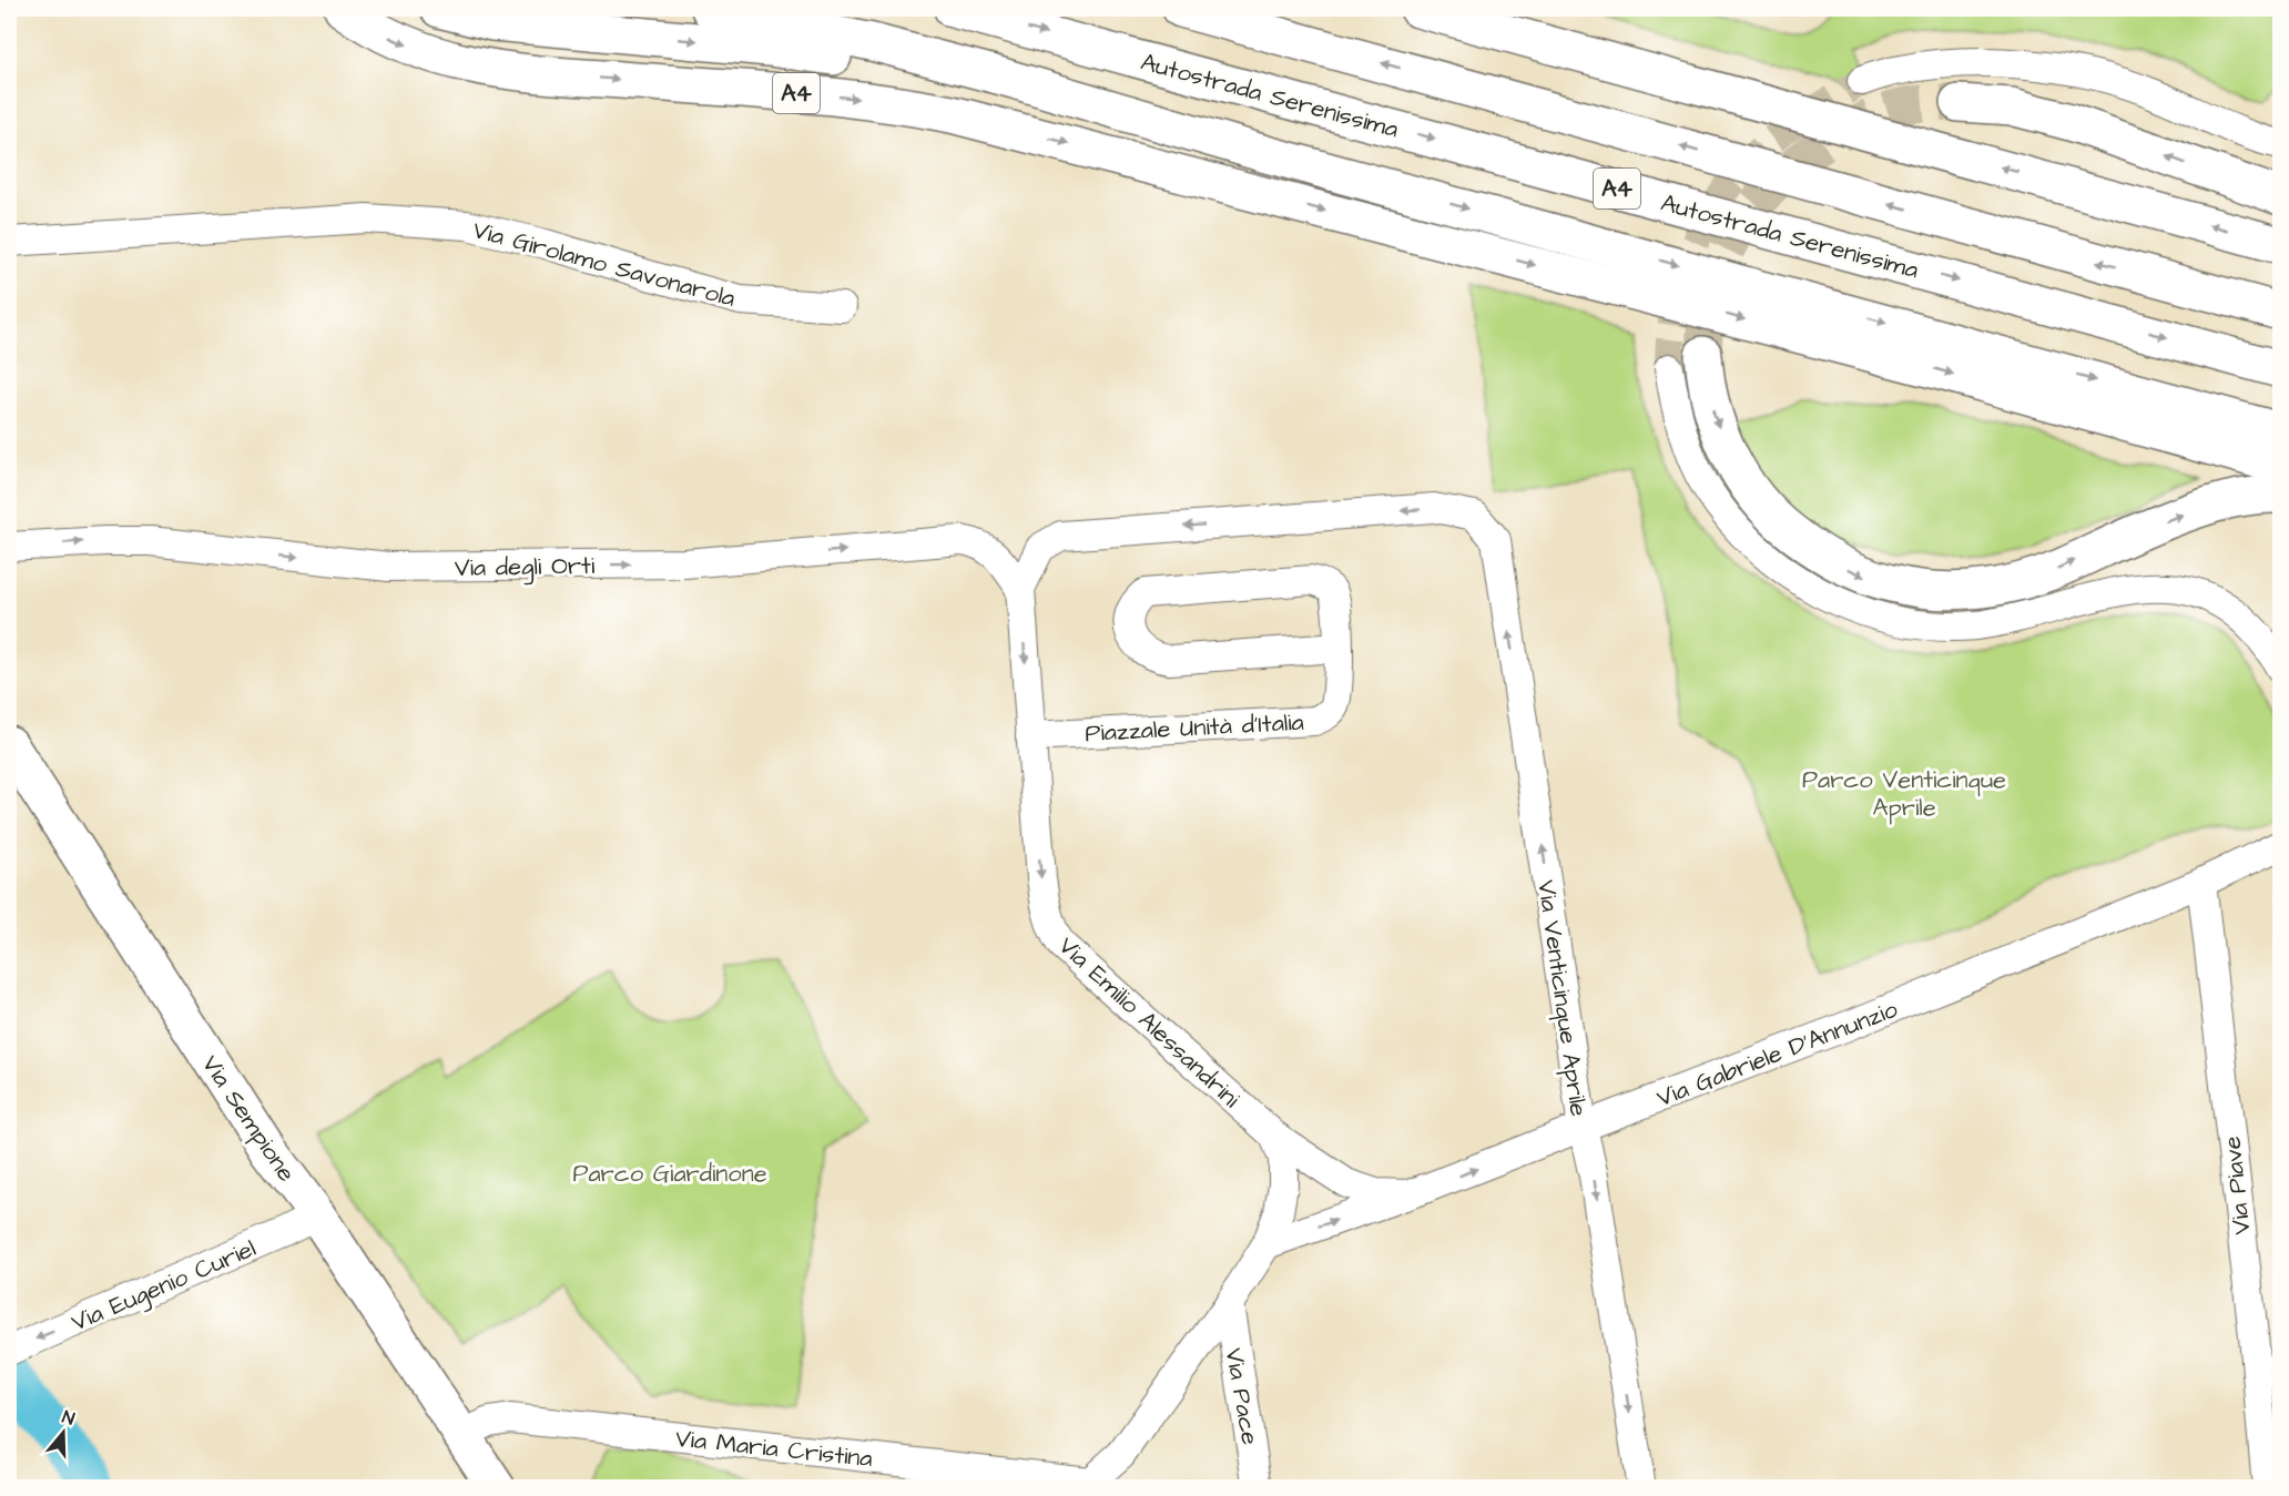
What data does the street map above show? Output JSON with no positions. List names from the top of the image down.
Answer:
{
  "streets": {
    "main road": ["A4", "Autostrada Serenissima", "Via Sempione"],
    "street": [
      "Via Girolamo Savonarola",
      "Via degli Orti",
      "Piazzale Unità d'Italia",
      "Via Venticinque Aprile",
      "Via Emilio Alessandrini",
      "Via Gabriele D'Annunzio",
      "Via Piave",
      "Via Eugenio Curiel",
      "Via Pace",
      "Via Maria Cristina"
    ]
  },
  "crossings": [
    ["Via degli Orti", "Via Venticinque Aprile"],
    ["Via degli Orti", "Via Emilio Alessandrini"],
    ["Piazzale Unità d'Italia", "Via Emilio Alessandrini"],
    ["Via Venticinque Aprile", "Via Emilio Alessandrini"],
    ["Via Venticinque Aprile", "Via Gabriele D'Annunzio"],
    ["Via Emilio Alessandrini", "Via Gabriele D'Annunzio"],
    ["Via Gabriele D'Annunzio", "Via Piave"],
    ["Via Sempione", "Via Eugenio Curiel"],
    ["Via Sempione", "Via Maria Cristina"]
  ],
  "one_way": ["Via degli Orti", "Via Emilio Alessandrini", "Via Eugenio Curiel"],
  "parks": ["Parco Venticinque Aprile", "Parco Giardinone"],
  "north": "top"
}
